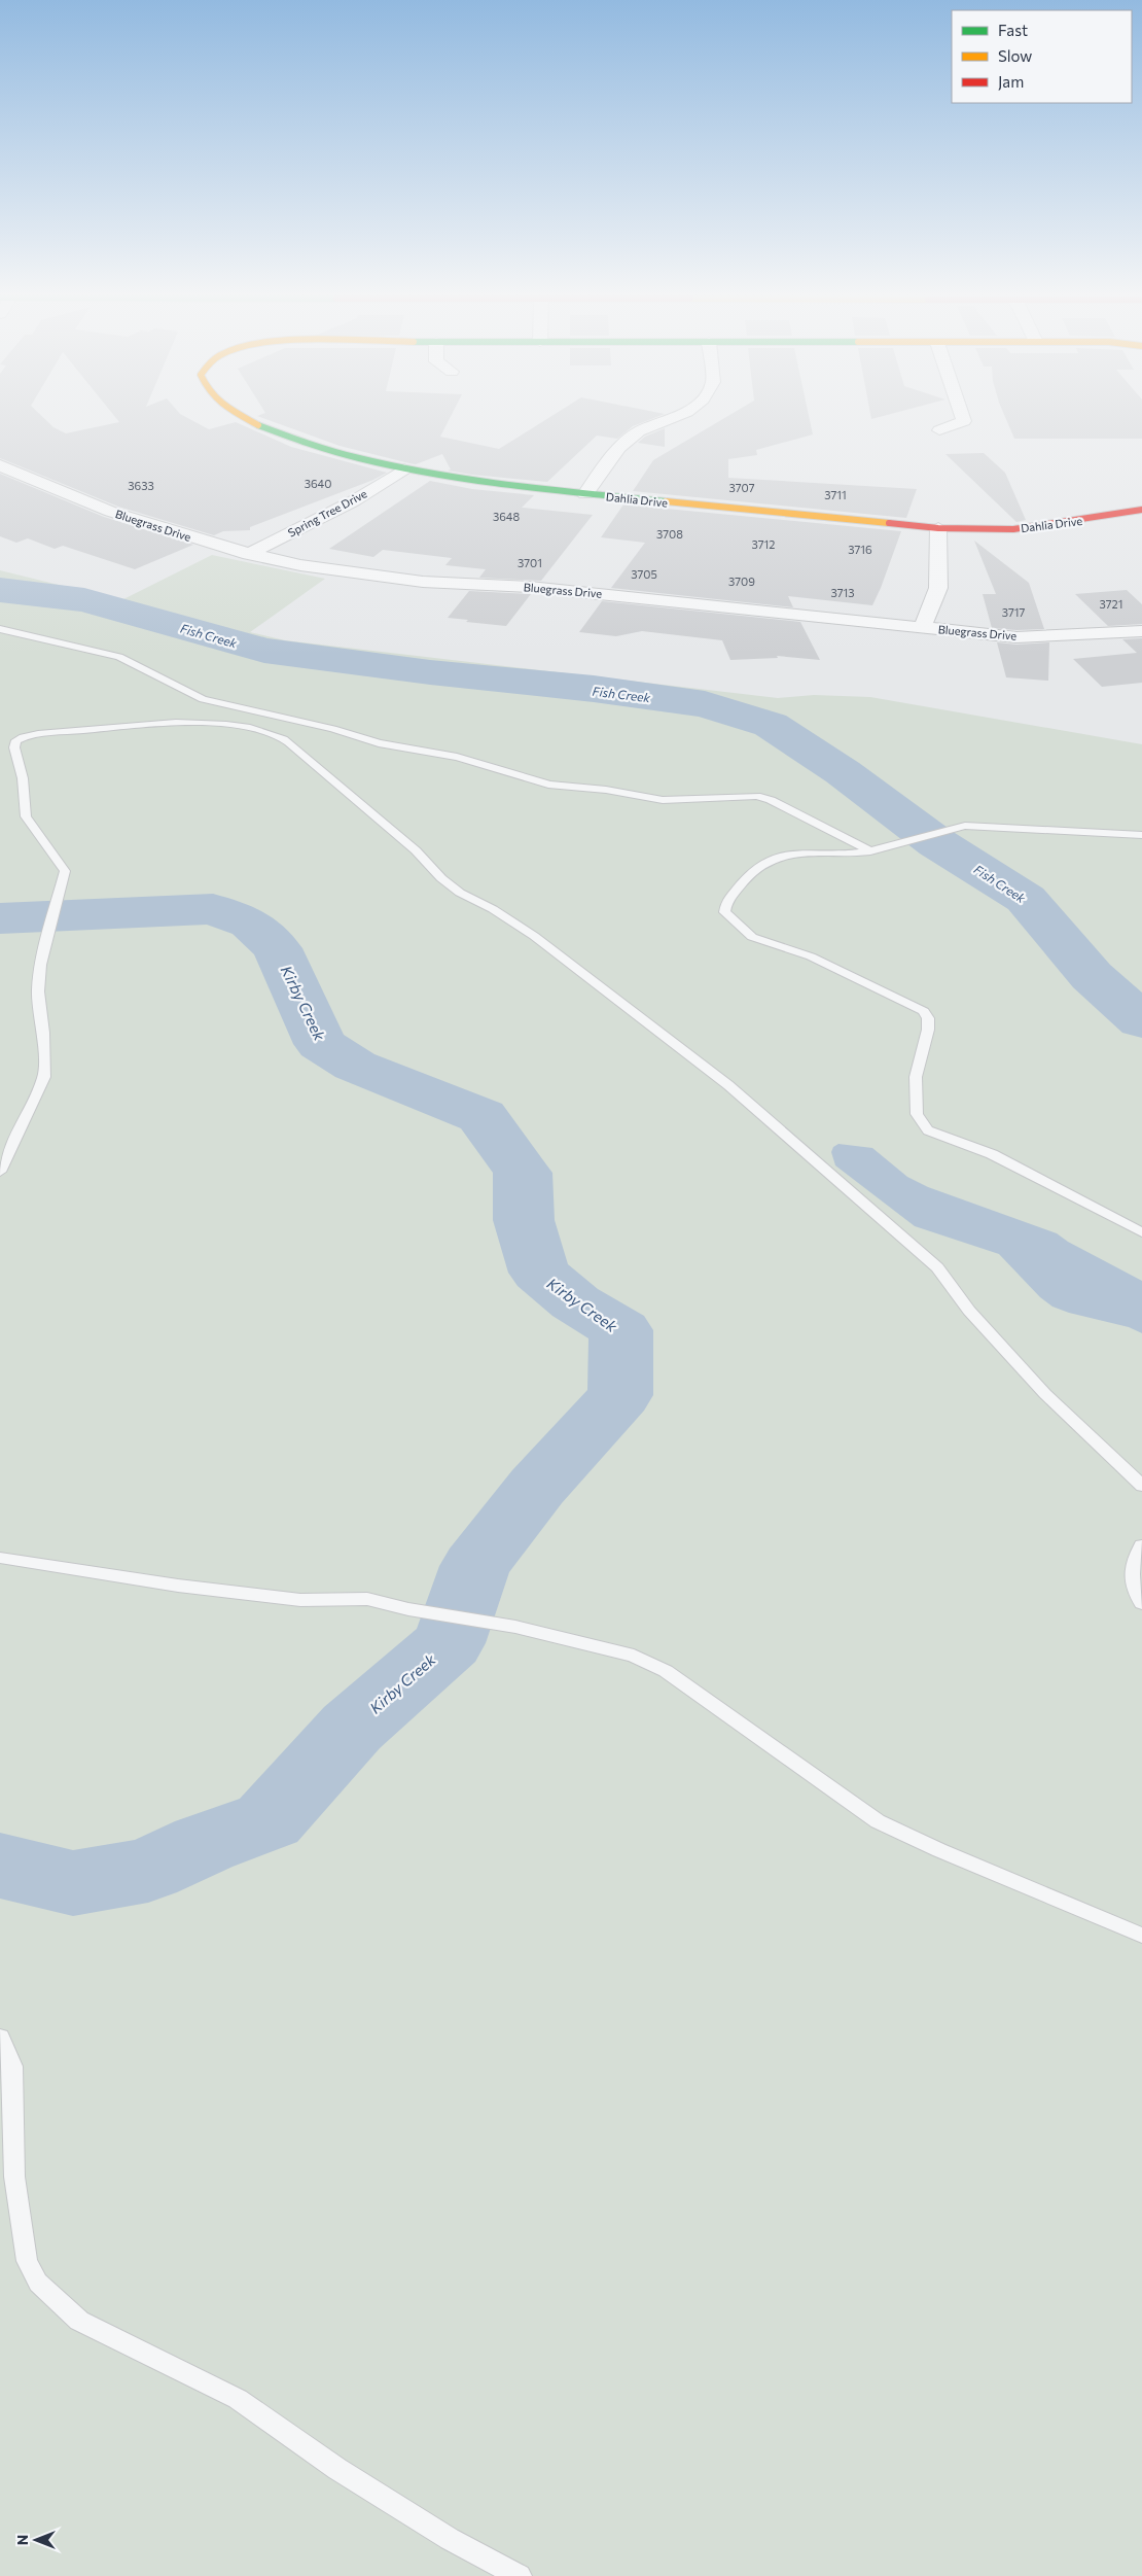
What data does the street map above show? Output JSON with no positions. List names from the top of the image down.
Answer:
{
  "streets": {
    "street": ["Dahlia Drive", "Spring Tree Drive", "Bluegrass Drive"]
  },
  "crossings": [
    ["Dahlia Drive", "Spring Tree Drive"],
    ["Spring Tree Drive", "Bluegrass Drive"]
  ],
  "water": ["Fish Creek", "Kirby Creek"],
  "house_numbers": [
    "3640",
    "3633",
    "3707",
    "3711",
    "3648",
    "3708",
    "3712",
    "3716",
    "3701",
    "3705",
    "3709",
    "3713",
    "3721",
    "3717"
  ],
  "legend": ["Fast", "Slow", "Jam"],
  "north": "left"
}
